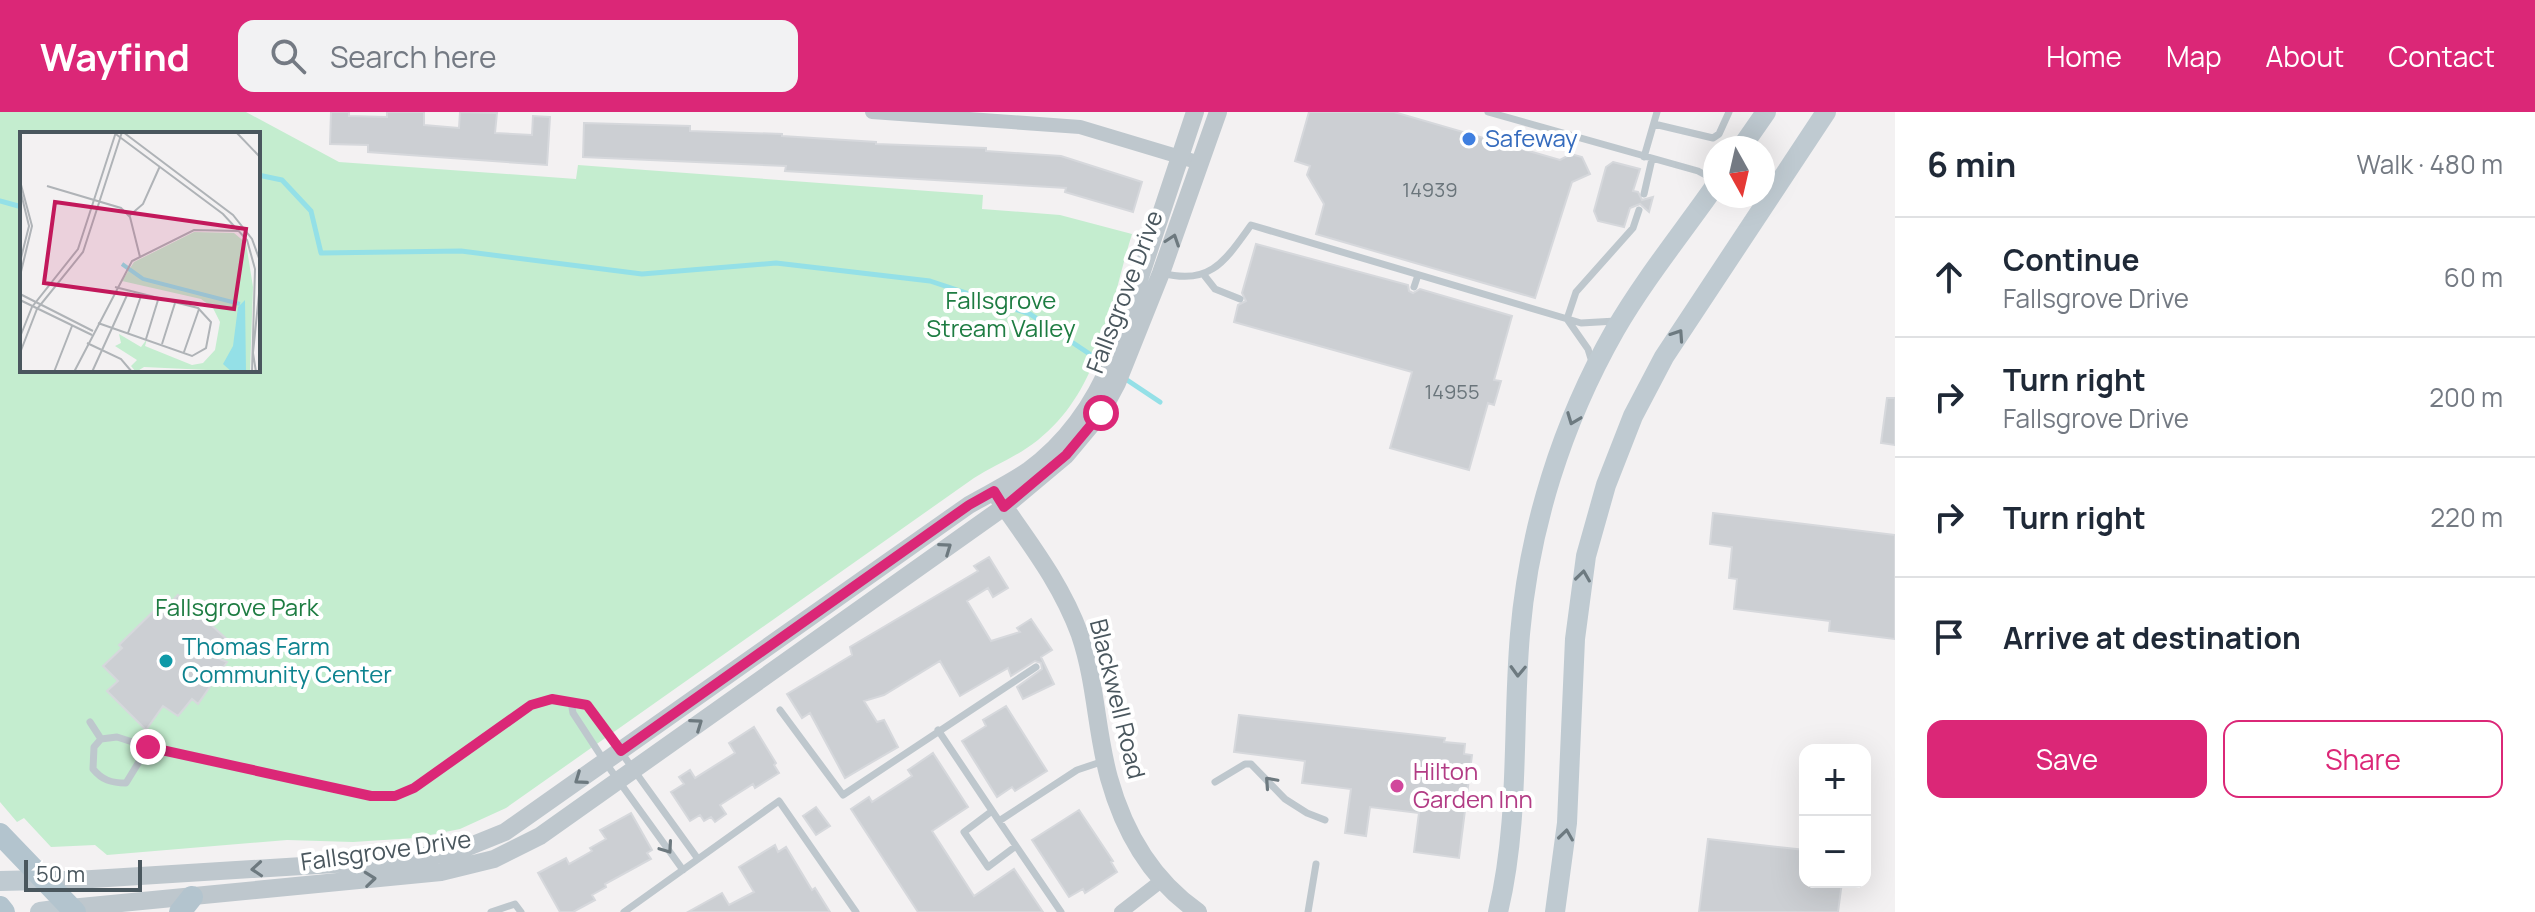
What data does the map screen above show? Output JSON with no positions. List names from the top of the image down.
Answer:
{
  "streets": {
    "street": ["Fallsgrove Drive", "Blackwell Road"]
  },
  "crossings": [
    ["Fallsgrove Drive", "Blackwell Road"]
  ],
  "parks": ["Fallsgrove Stream Valley", "Fallsgrove Park"],
  "places": ["Safeway", "Thomas Farm Community Center", "Hilton Garden Inn"],
  "house_numbers": ["14939", "14955"],
  "scale_bar": "50 m",
  "north": "bottom",
  "page": {
    "header": "Wayfind",
    "search": "Search here",
    "nav": [
      "Home",
      "Map",
      "About",
      "Contact"
    ],
    "heading": ["6 min", "Walk · 480 m"],
    "list": [
      ["Continue", "Fallsgrove Drive", "60 m"],
      ["Turn right", "Fallsgrove Drive", "200 m"],
      ["Turn right", "220 m"],
      "Arrive at destination"
    ],
    "buttons": ["Save", "Share"],
    "map_buttons": ["+", "−"],
    "scale": "50 m"
  }
}
